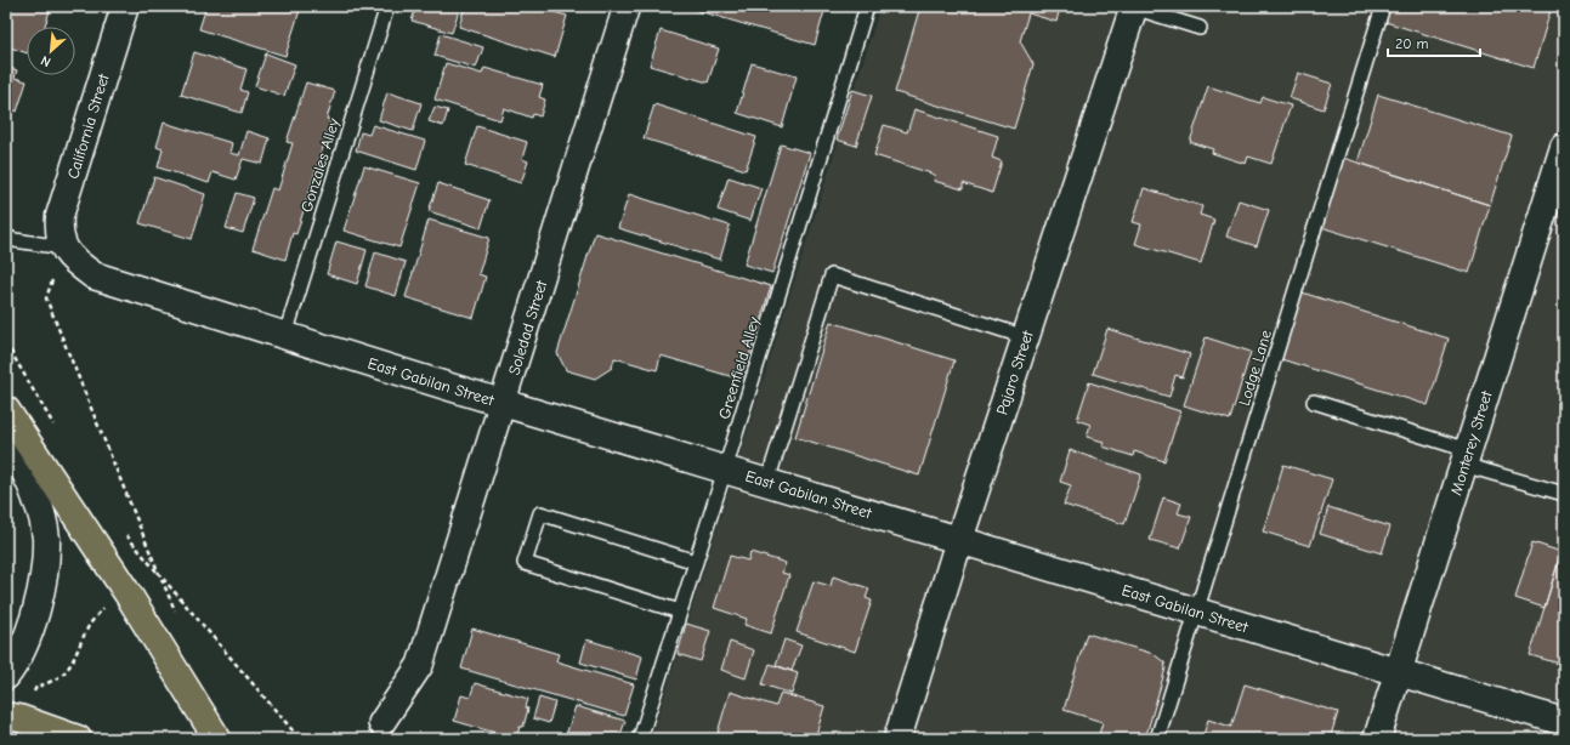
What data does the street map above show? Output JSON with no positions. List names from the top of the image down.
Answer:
{
  "streets": {
    "street": [
      "California Street",
      "Soledad Street",
      "Pajaro Street",
      "East Gabilan Street",
      "Monterey Street"
    ],
    "lane": ["Gonzales Alley", "Greenfield Alley", "Lodge Lane"]
  },
  "crossings": [
    ["California Street", "East Gabilan Street"],
    ["Gonzales Alley", "East Gabilan Street"],
    ["Soledad Street", "East Gabilan Street"],
    ["Greenfield Alley", "East Gabilan Street"],
    ["Lodge Lane", "East Gabilan Street"],
    ["Pajaro Street", "East Gabilan Street"],
    ["East Gabilan Street", "Monterey Street"]
  ],
  "scale_bar": "20 m",
  "north": "bottom left"
}
